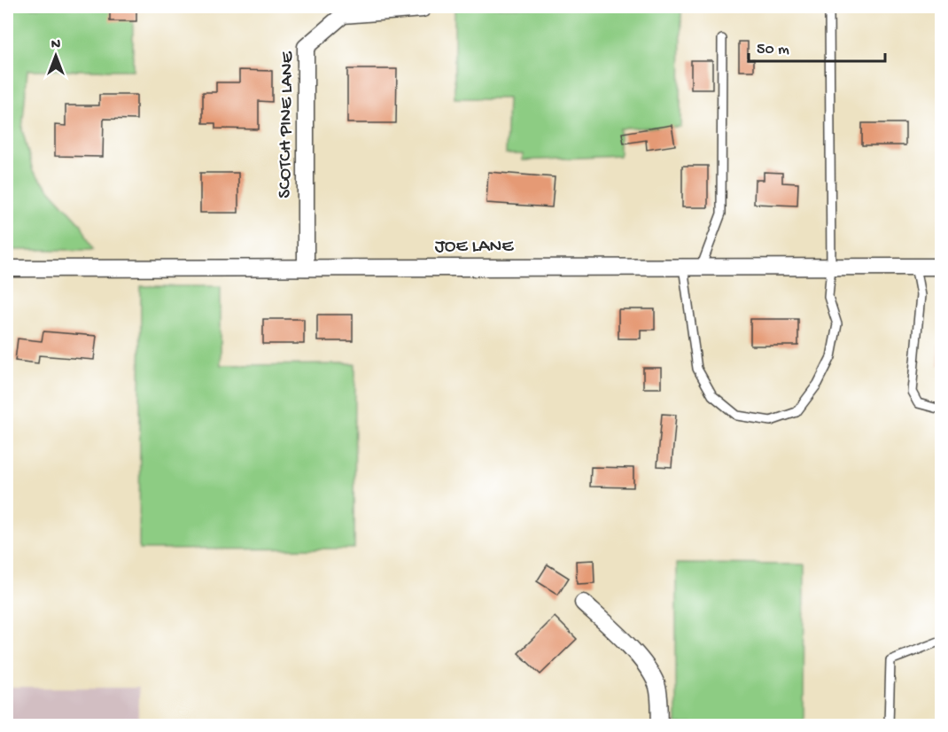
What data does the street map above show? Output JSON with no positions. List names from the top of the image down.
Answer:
{
  "streets": {
    "street": ["SCOTCH PINE LANE", "JOE LANE"]
  },
  "crossings": [
    ["SCOTCH PINE LANE", "JOE LANE"]
  ],
  "scale_bar": "50 m",
  "north": "top"
}
